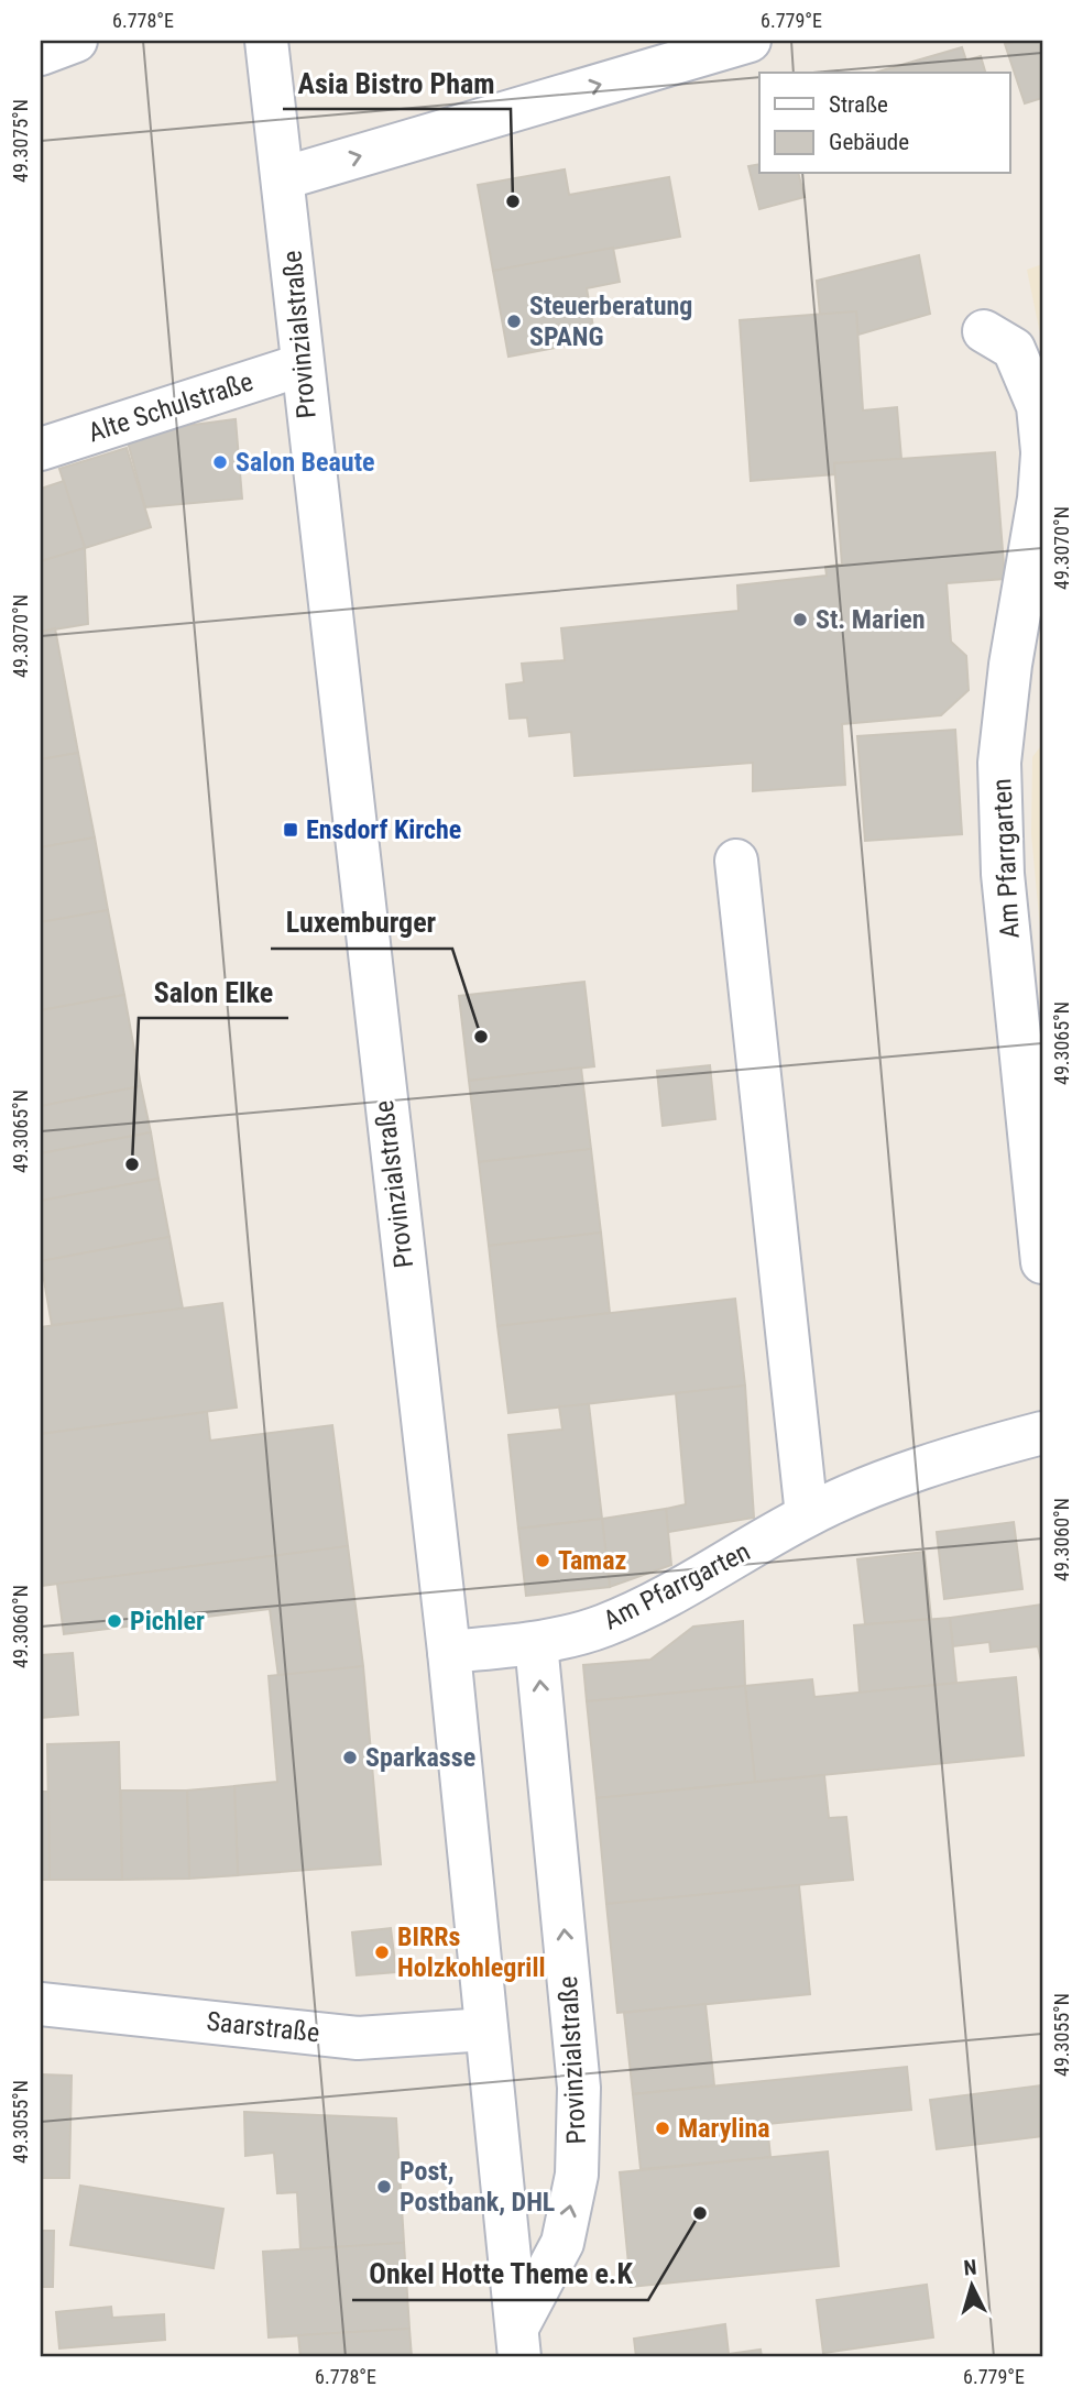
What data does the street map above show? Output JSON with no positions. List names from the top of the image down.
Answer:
{
  "streets": {
    "street": [
      "Provinzialstraße",
      "Alte Schulstraße",
      "Am Pfarrgarten",
      "Saarstraße"
    ]
  },
  "crossings": [
    ["Provinzialstraße", "Alte Schulstraße"],
    ["Provinzialstraße", "Am Pfarrgarten"],
    ["Provinzialstraße", "Saarstraße"]
  ],
  "places": {
    "other": [
      "Asia Bistro Pham",
      "Steuerberatung SPANG",
      "Salon Beaute",
      "St. Marien",
      "Luxemburger",
      "Salon Elke",
      "Tamaz",
      "Pichler",
      "Sparkasse",
      "BIRRs Holzkohlegrill",
      "Marylina",
      "Post, Postbank, DHL",
      "Onkel Hotte Theme e.K"
    ],
    "transit": ["Ensdorf Kirche"]
  },
  "legend": ["Straße", "Gebäude"],
  "north": "top",
  "coordinates": [
    "6.778°E",
    "6.779°E",
    "49.3075°N",
    "49.3070°N",
    "49.3065°N",
    "49.3060°N",
    "49.3055°N"
  ]
}
